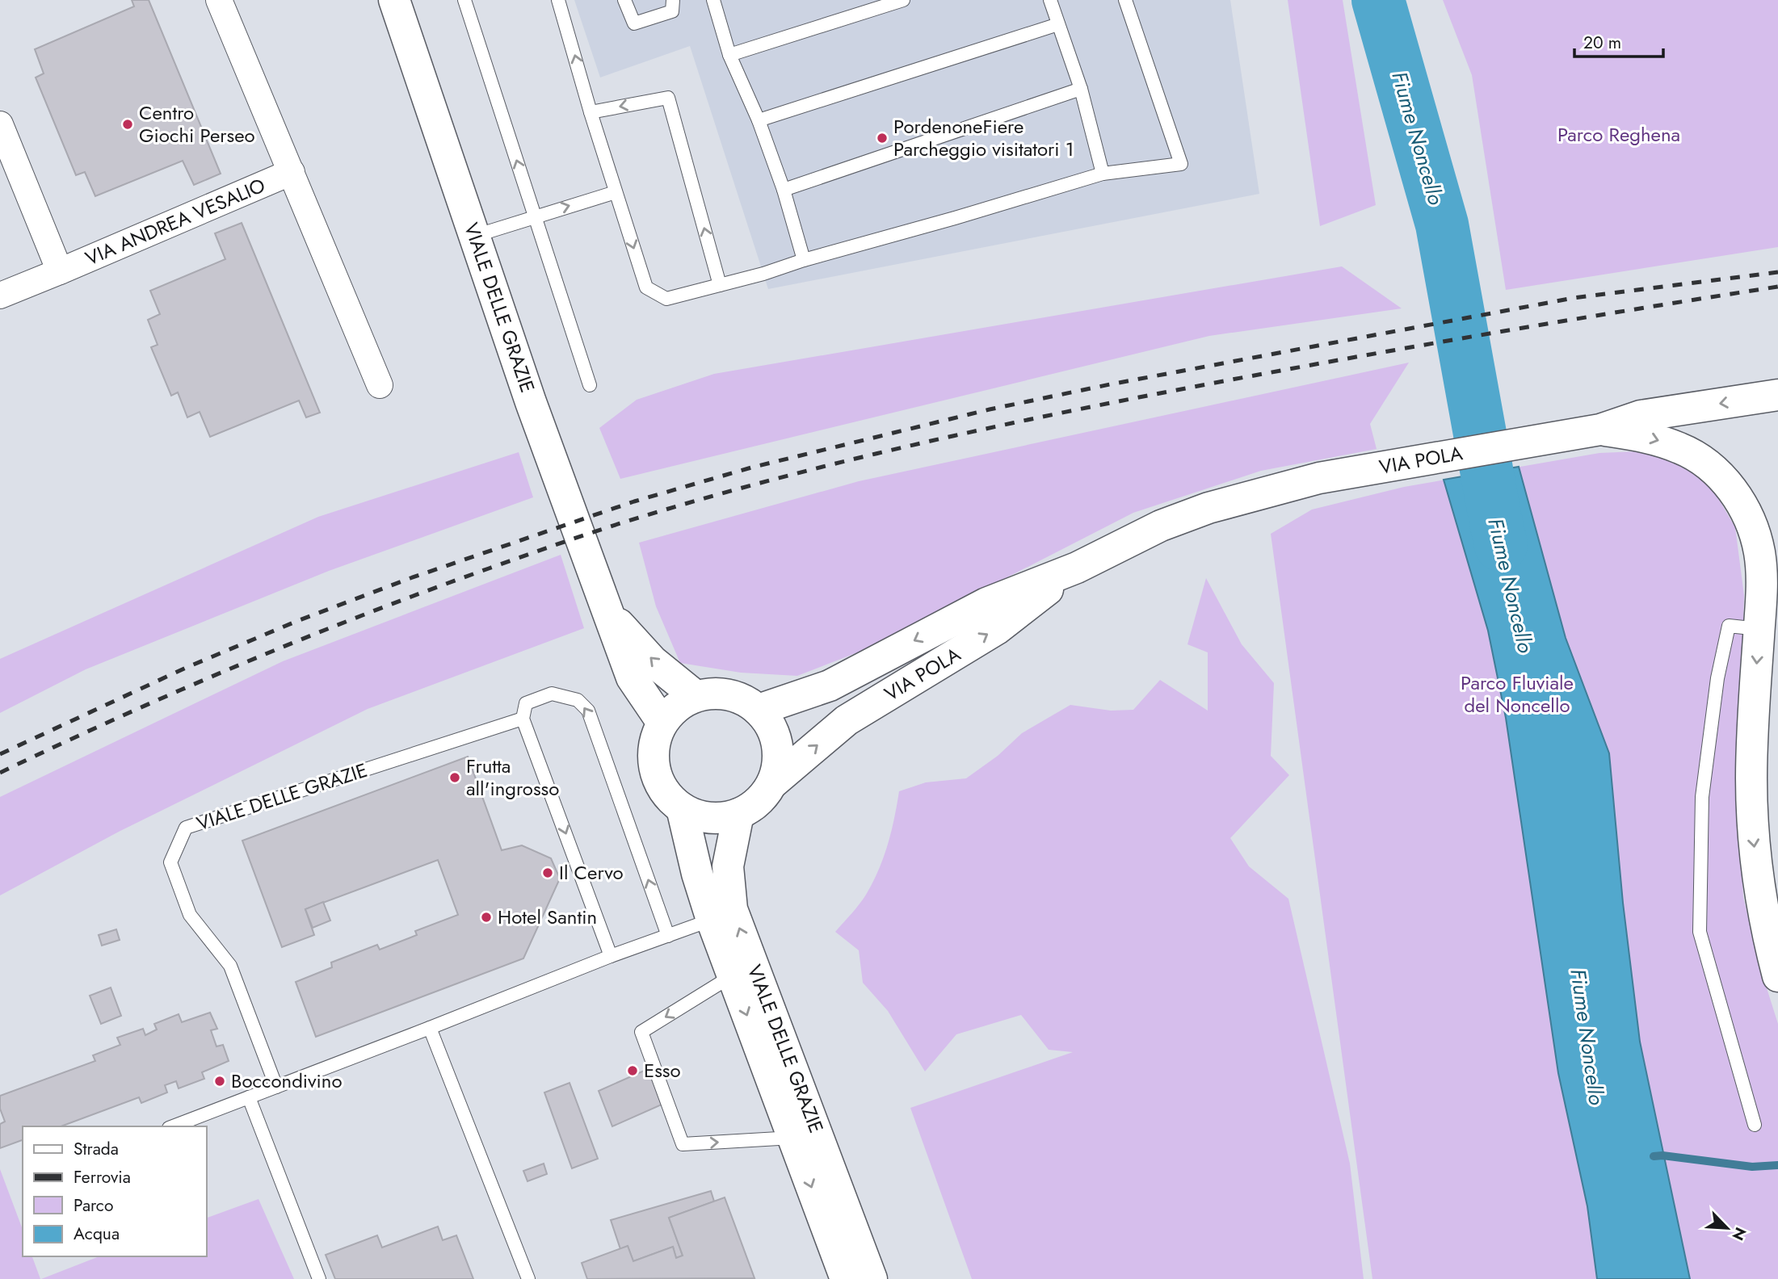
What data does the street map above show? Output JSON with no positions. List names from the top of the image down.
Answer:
{
  "streets": {
    "main road": ["VIALE DELLE GRAZIE", "VIA POLA"],
    "street": ["VIA ANDREA VESALIO"]
  },
  "crossings": [
    ["VIALE DELLE GRAZIE", "VIA POLA"]
  ],
  "water": ["Fiume Noncello"],
  "parks": ["Parco Reghena", "Parco Fluviale del Noncello"],
  "places": [
    "Centro Giochi Perseo",
    "PordenoneFiere Parcheggio visitatori 1",
    "Frutta all'ingrosso",
    "Il Cervo",
    "Hotel Santin",
    "Esso",
    "Boccondivino"
  ],
  "legend": [
    "Strada",
    "Ferrovia",
    "Parco",
    "Acqua"
  ],
  "scale_bar": "20 m",
  "north": "bottom right"
}
